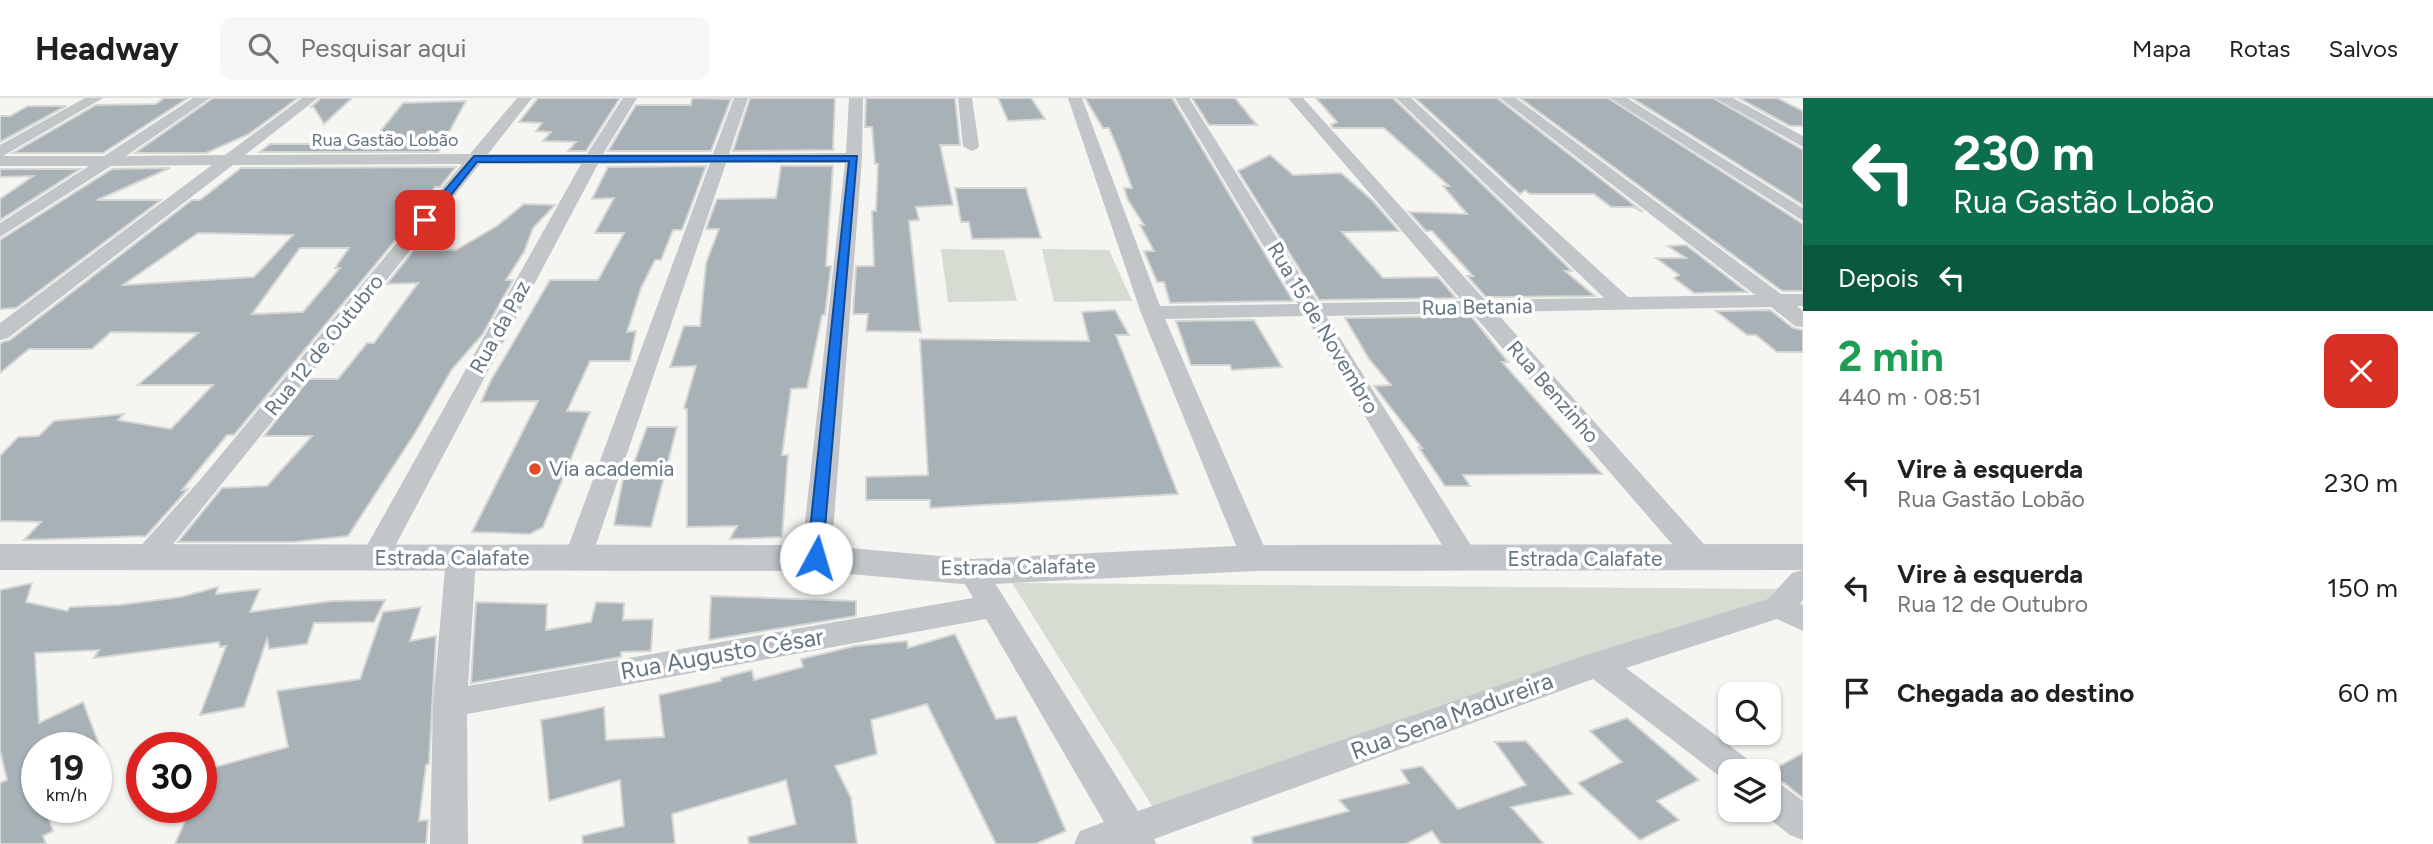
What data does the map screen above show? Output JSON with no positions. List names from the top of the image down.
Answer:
{
  "streets": {
    "street": [
      "Rua Gastão Lobão",
      "Rua Betania",
      "Rua da Paz",
      "Rua 15 de Novembro",
      "Rua 12 de Outubro",
      "Rua Benzinho",
      "Estrada Calafate",
      "Rua Augusto César",
      "Rua Sena Madureira"
    ]
  },
  "crossings": [
    ["Rua Gastão Lobão", "Rua da Paz"],
    ["Rua Gastão Lobão", "Rua 12 de Outubro"],
    ["Rua Betania", "Rua 15 de Novembro"],
    ["Rua Betania", "Rua Benzinho"],
    ["Rua da Paz", "Estrada Calafate"],
    ["Rua 15 de Novembro", "Estrada Calafate"],
    ["Rua 12 de Outubro", "Estrada Calafate"],
    ["Rua Benzinho", "Estrada Calafate"]
  ],
  "places": ["Via academia"],
  "page": {
    "header": "Headway",
    "search": "Pesquisar aqui",
    "nav": ["Mapa", "Rotas", "Salvos"],
    "turn": ["230 m", "Rua Gastão Lobão"],
    "then": "Depois",
    "heading": ["2 min", "440 m · 08:51"],
    "list": [
      {
        "name": "Vire à esquerda",
        "note": "Rua Gastão Lobão",
        "value": "230 m"
      },
      {
        "name": "Vire à esquerda",
        "note": "Rua 12 de Outubro",
        "value": "150 m"
      },
      {
        "name": "Chegada ao destino",
        "value": "60 m"
      }
    ],
    "speed": "19 km/h",
    "limit": "30"
  }
}
